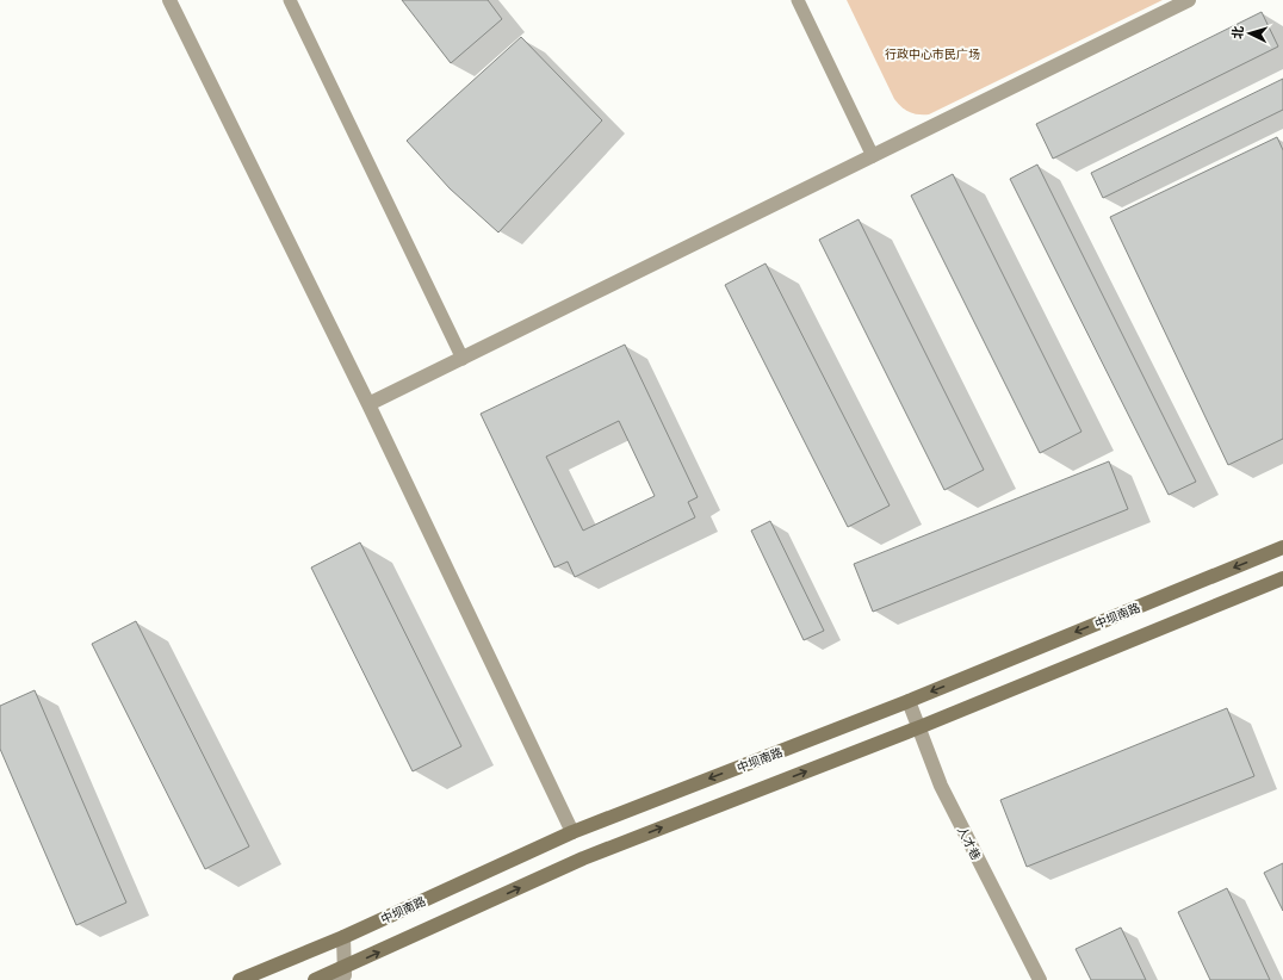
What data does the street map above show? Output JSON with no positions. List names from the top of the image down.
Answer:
{
  "streets": {
    "main road": ["中坝南路"],
    "street": ["人才巷"]
  },
  "crossings": [
    ["中坝南路", "人才巷"]
  ],
  "parks": ["行政中心市民广场"],
  "north": "left"
}
